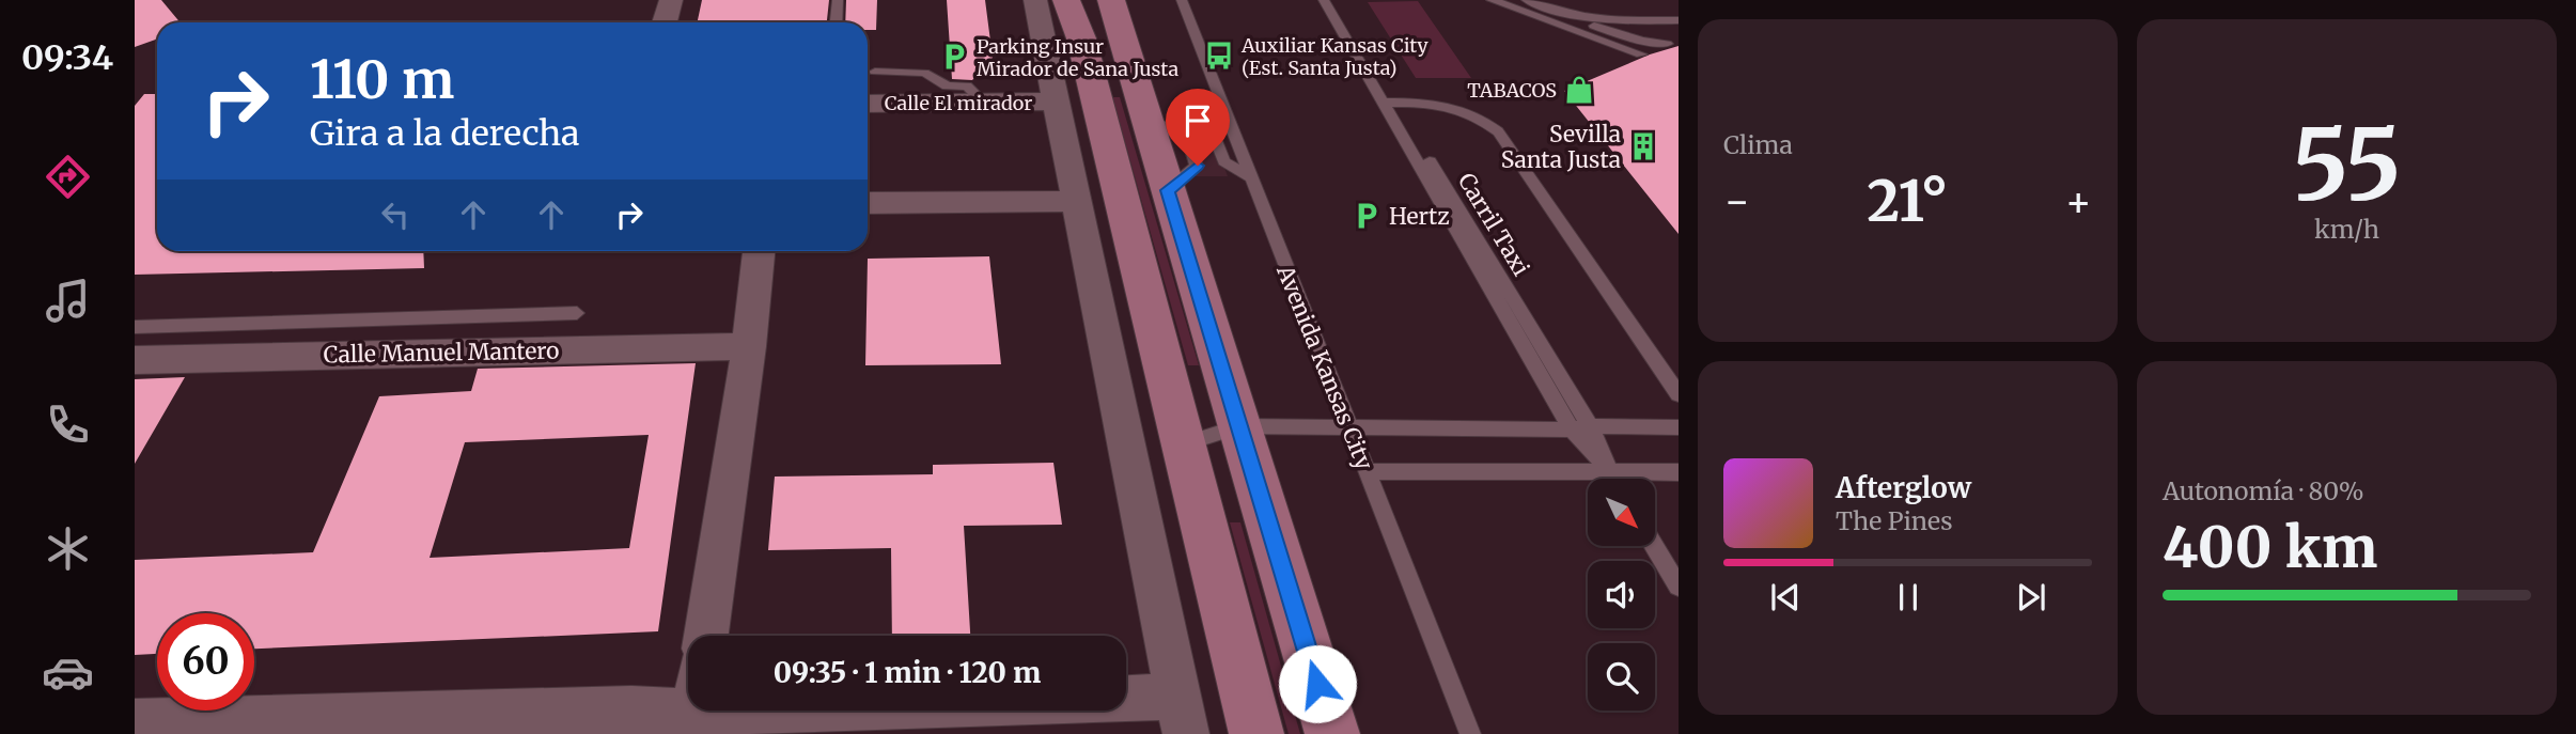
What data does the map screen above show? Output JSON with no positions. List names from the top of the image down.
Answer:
{
  "streets": {
    "street": ["Calle El mirador", "Calle Manuel Mantero"],
    "lane": ["Carril Taxi", "Avenida Kansas City"]
  },
  "places": {
    "bus stop": ["Auxiliar Kansas City (Est. Santa Justa)"],
    "parking": ["Parking Insur Mirador de Sana Justa", "Hertz"],
    "shop": ["TABACOS"],
    "building": ["Sevilla Santa Justa"]
  },
  "north": "bottom right",
  "page": {
    "tabs": "09:34",
    "tile": [
      "Clima",
      ["55", "km/h"],
      ["Autonomía · 80%", "400 km"]
    ],
    "turn": ["110 m", "Gira a la derecha"],
    "heat": ["−", "21°", "+"],
    "song": ["Afterglow", "The Pines"],
    "limit": "60",
    "trip": "09:35 · 1 min · 120 m"
  }
}
